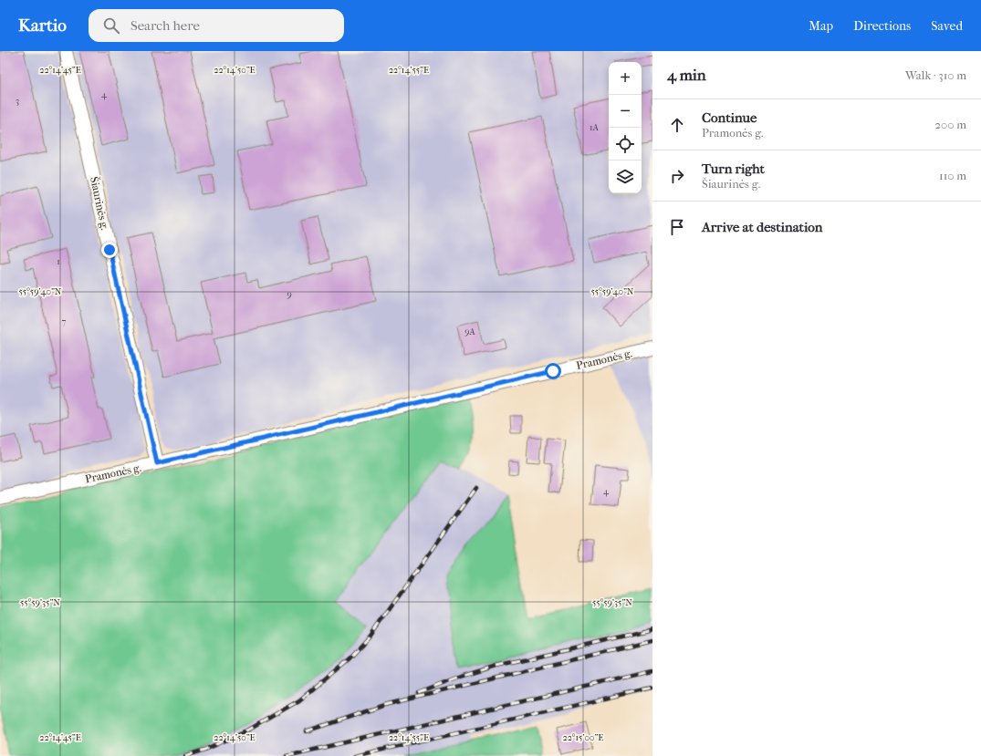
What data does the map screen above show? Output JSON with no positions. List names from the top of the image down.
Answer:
{
  "streets": {
    "street": ["Šiaurinės g.", "Pramonės g."]
  },
  "crossings": [
    ["Šiaurinės g.", "Pramonės g."]
  ],
  "house_numbers": [
    "4",
    "3",
    "1A",
    "1",
    "9",
    "7",
    "9A",
    "4"
  ],
  "page": {
    "header": "Kartio",
    "search": "Search here",
    "nav": ["Map", "Directions", "Saved"],
    "heading": ["4 min", "Walk · 310 m"],
    "map_buttons": ["+", "−"],
    "list": [
      ["Continue", "Pramonės g.", "200 m"],
      ["Turn right", "Šiaurinės g.", "110 m"],
      "Arrive at destination"
    ]
  },
  "coordinates": [
    "22°14'45\"E",
    "22°14'50\"E",
    "22°14'55\"E",
    "55°59'40\"N",
    "55°59'35\"N",
    "22°15'00\"E"
  ]
}
